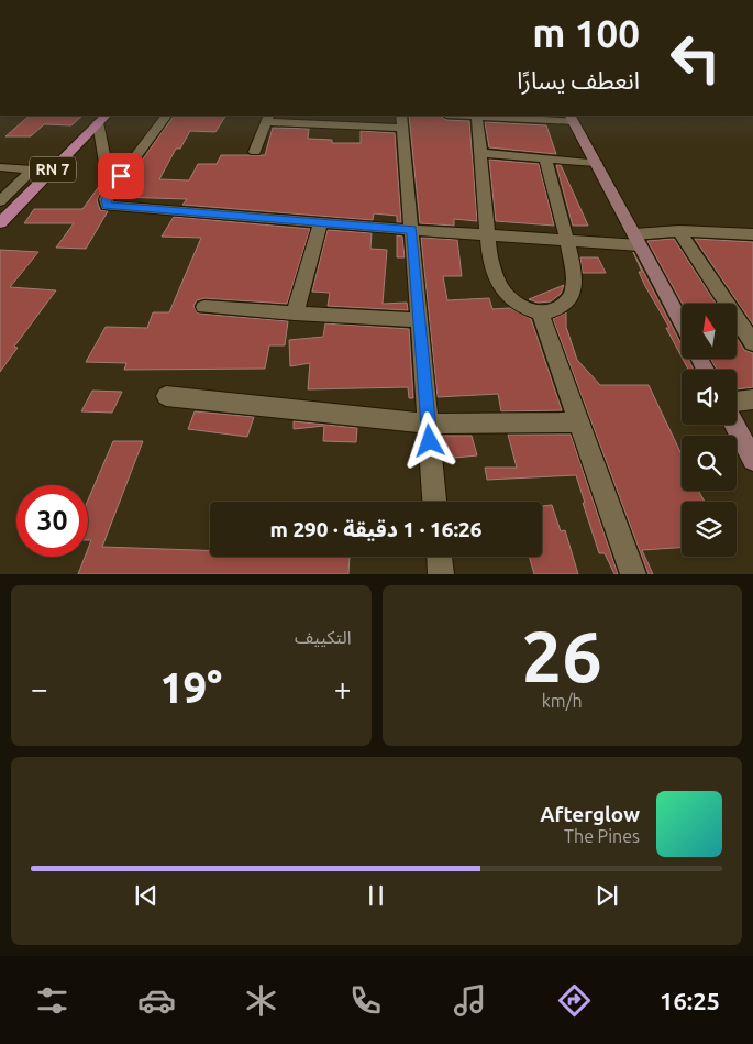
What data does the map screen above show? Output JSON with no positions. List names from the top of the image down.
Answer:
{
  "streets": {
    "main road": ["RN 7"]
  },
  "north": "top",
  "page": {
    "turn": ["100 m", "انعطف يسارًا"],
    "limit": "30",
    "trip": "16:26 · 1 دقيقة · 290 m",
    "tile": [
      ["26", "km/h"],
      "التكييف"
    ],
    "heat": ["−", "19°", "+"],
    "song": ["Afterglow", "The Pines"],
    "tabs": "16:25"
  }
}
